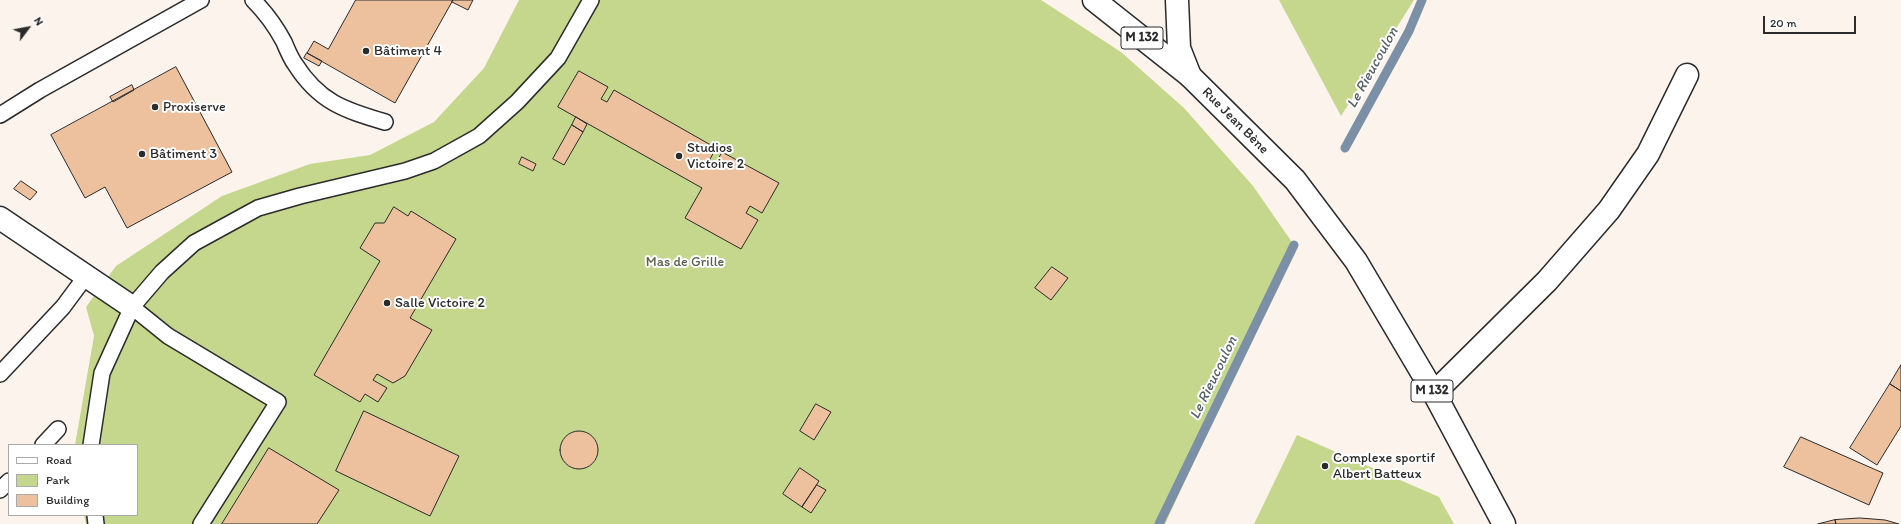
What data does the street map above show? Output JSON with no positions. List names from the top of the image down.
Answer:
{
  "streets": {
    "main road": ["M 132", "Rue Jean Bène"]
  },
  "crossings": [
    ["M 132", "Rue Jean Bène"]
  ],
  "water": ["Le Rieucoulon"],
  "parks": ["Mas de Grille"],
  "places": [
    "Bâtiment 4",
    "Proxiserve",
    "Bâtiment 3",
    "Studios Victoire 2",
    "Salle Victoire 2",
    "Complexe sportif Albert Batteux"
  ],
  "legend": ["Road", "Park", "Building"],
  "scale_bar": "20 m",
  "north": "top right"
}
